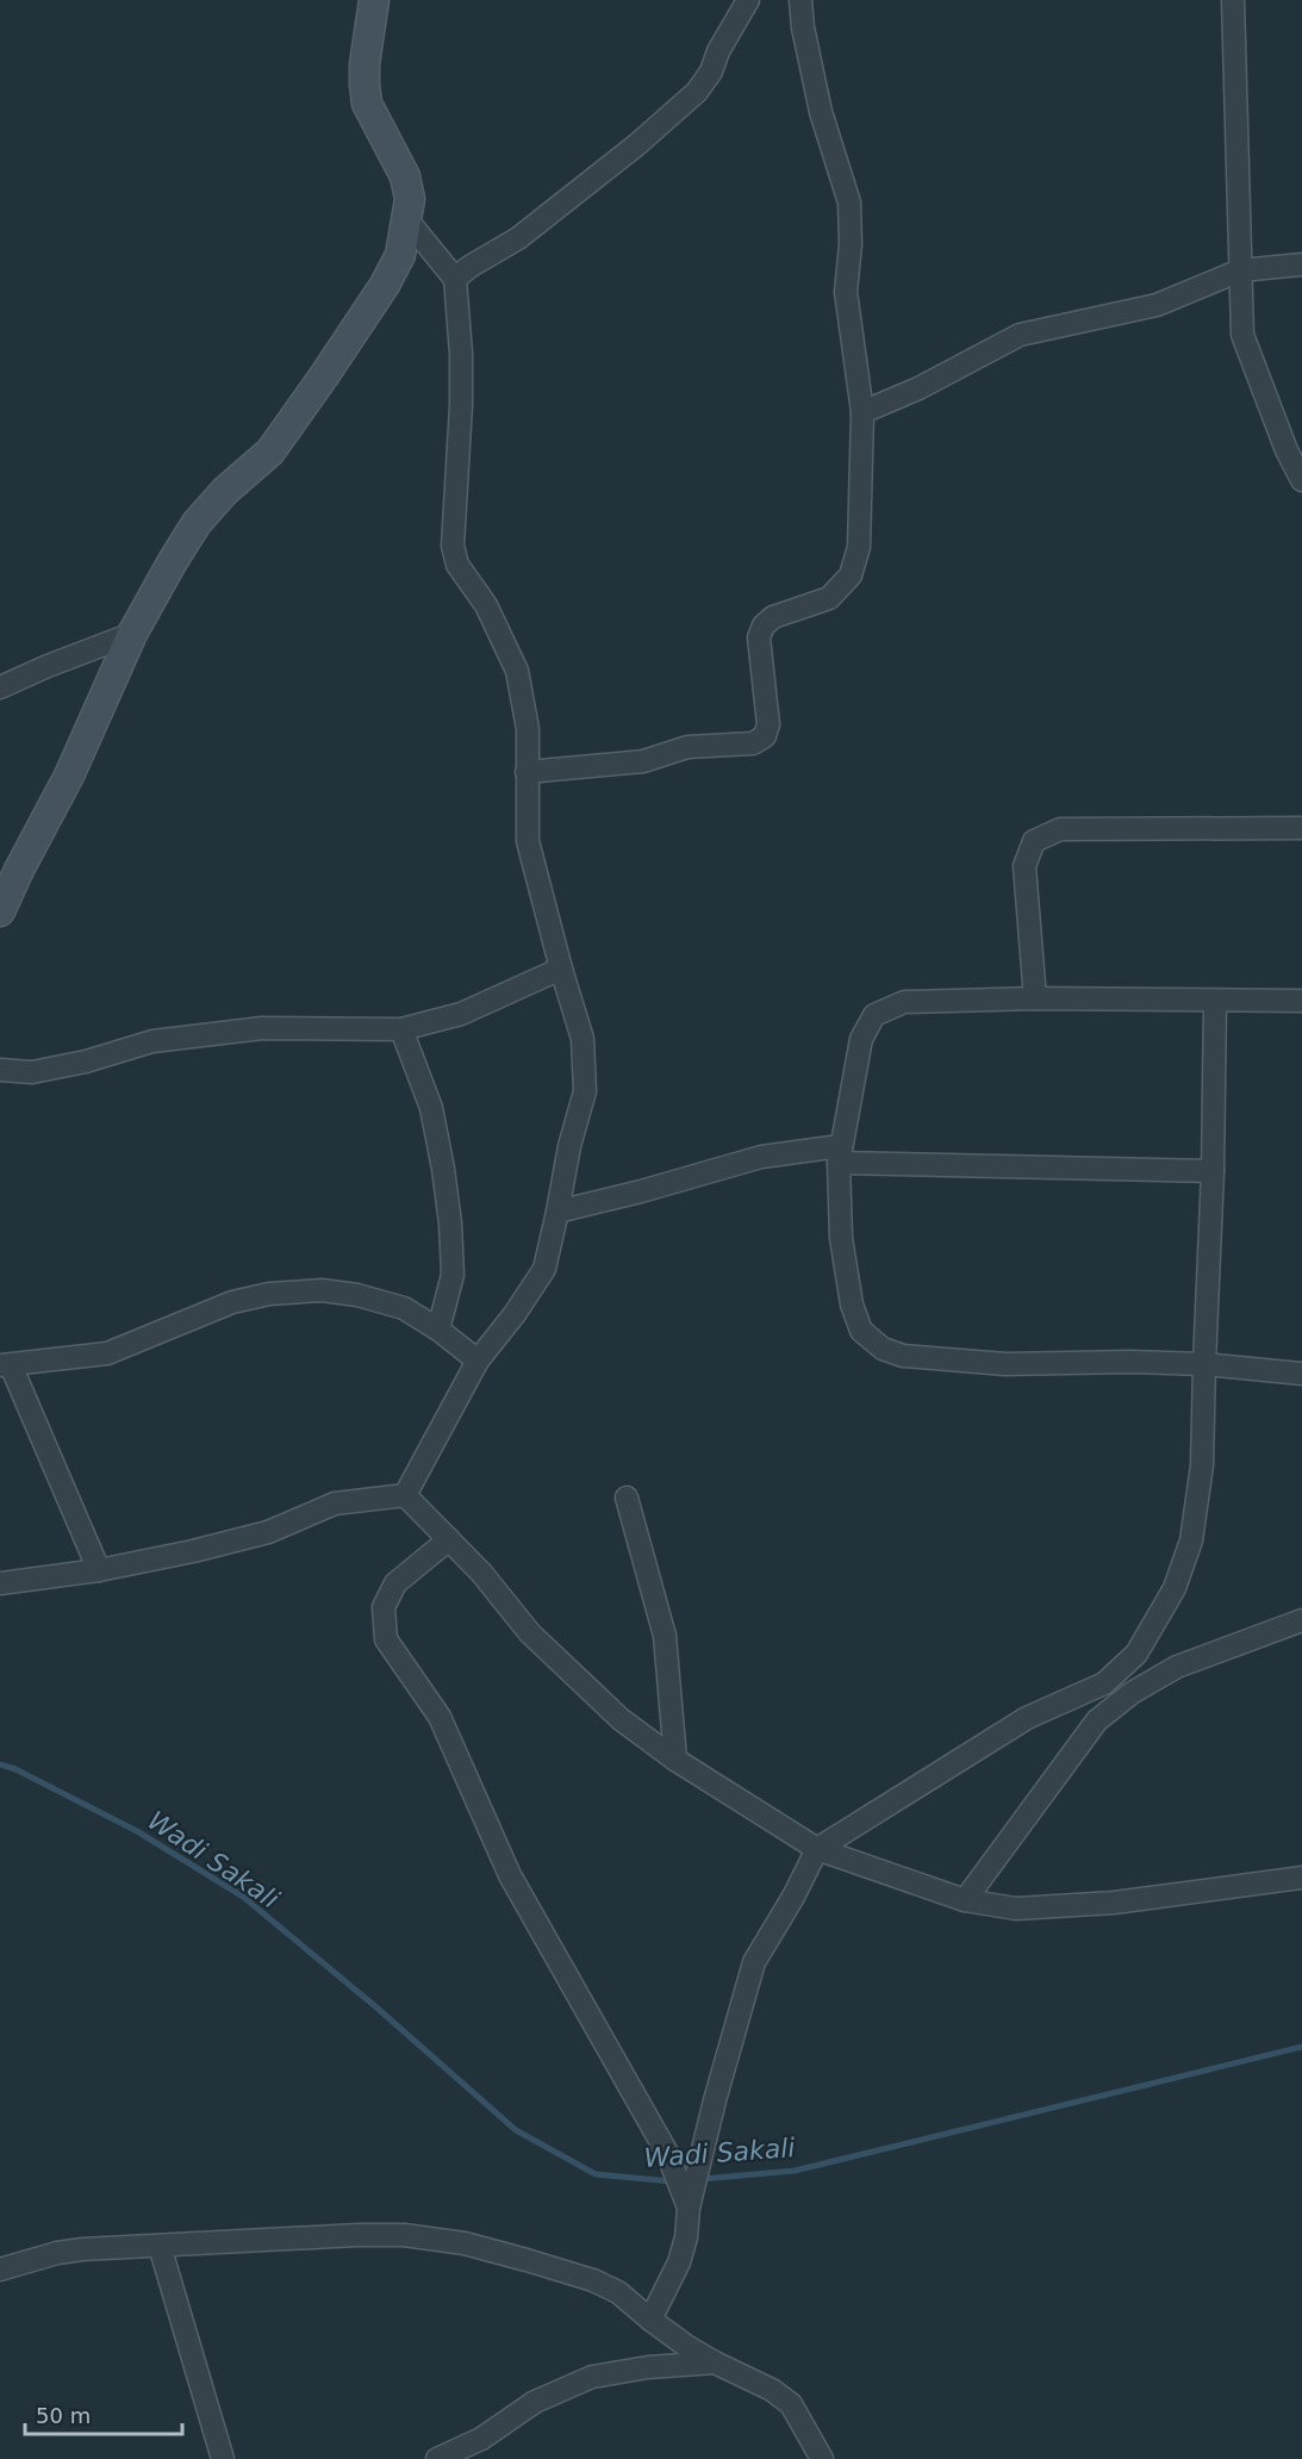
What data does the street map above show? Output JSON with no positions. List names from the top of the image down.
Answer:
{
  "water": ["Wadi Sakali"],
  "scale_bar": "50 m"
}
